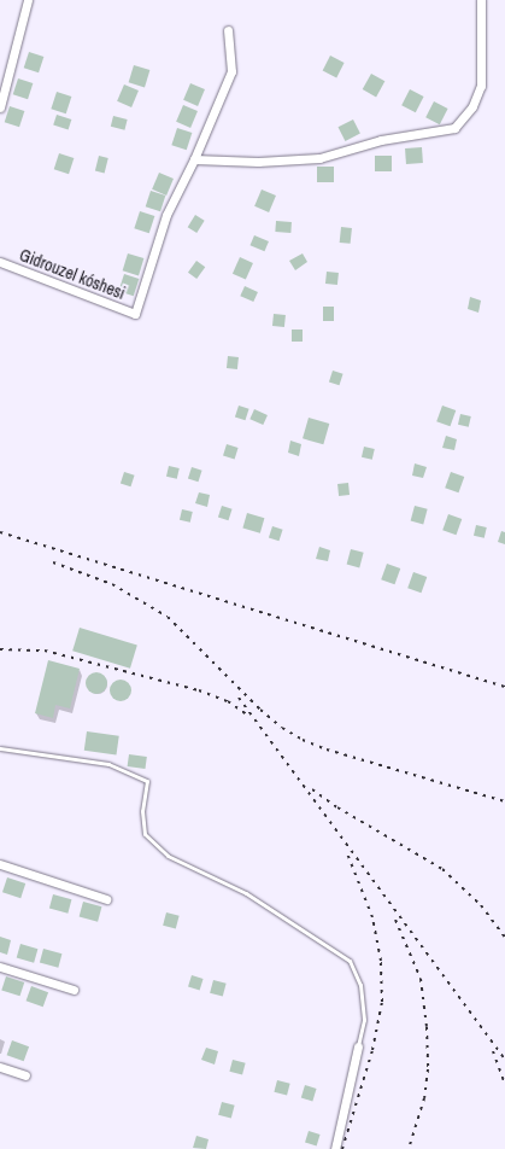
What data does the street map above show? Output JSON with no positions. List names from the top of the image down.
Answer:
{
  "streets": {
    "street": ["Gidrouzel kóshesi"]
  }
}
